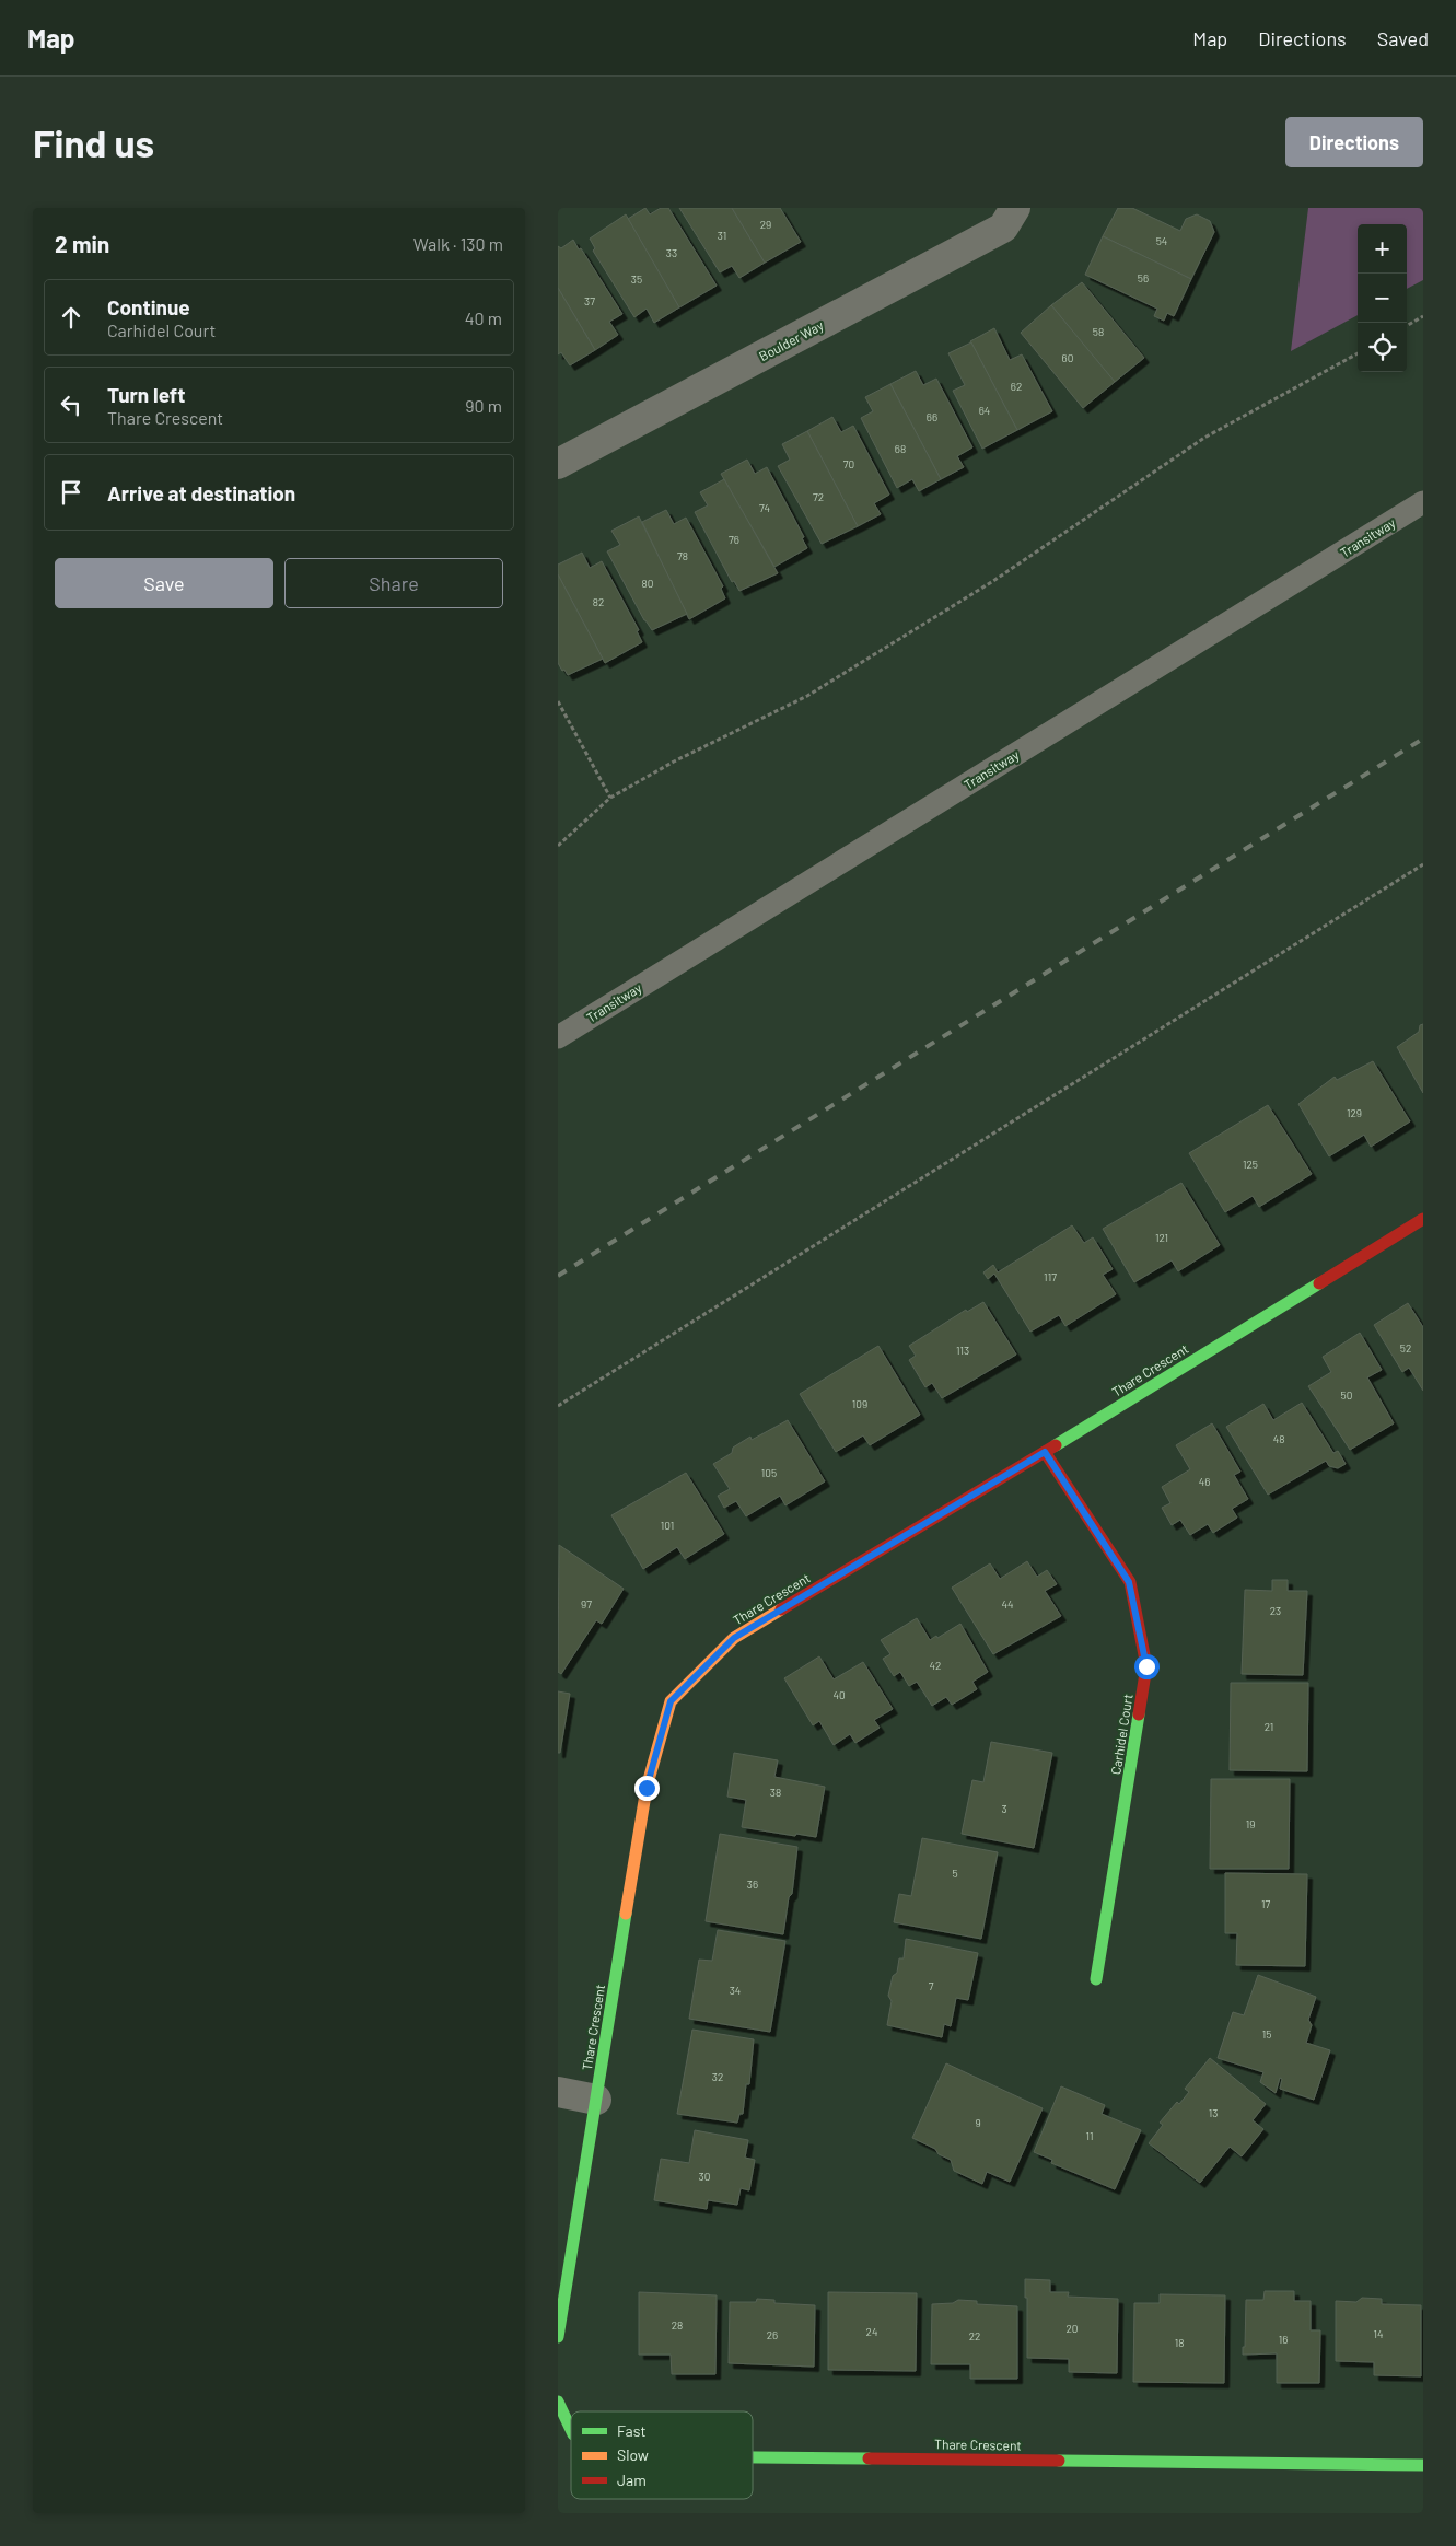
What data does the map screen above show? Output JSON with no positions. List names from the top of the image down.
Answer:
{
  "streets": {
    "street": ["Boulder Way", "Thare Crescent", "Carhidel Court"],
    "lane": ["Transitway"]
  },
  "crossings": [
    ["Thare Crescent", "Carhidel Court"]
  ],
  "house_numbers": [
    "29",
    "31",
    "54",
    "33",
    "56",
    "35",
    "37",
    "58",
    "60",
    "62",
    "64",
    "66",
    "68",
    "70",
    "72",
    "74",
    "76",
    "78",
    "80",
    "82",
    "129",
    "125",
    "121",
    "117",
    "52",
    "113",
    "50",
    "109",
    "48",
    "105",
    "46",
    "101",
    "97",
    "44",
    "23",
    "42",
    "40",
    "21",
    "38",
    "3",
    "19",
    "5",
    "36",
    "17",
    "7",
    "34",
    "15",
    "32",
    "13",
    "9",
    "11",
    "30",
    "28",
    "20",
    "24",
    "14",
    "26",
    "22",
    "16",
    "18"
  ],
  "legend": ["Fast", "Slow", "Jam"],
  "page": {
    "header": "Map",
    "nav": ["Map", "Directions", "Saved"],
    "buttons": [
      "Directions",
      ["Save", "Share"]
    ],
    "title": "Find us",
    "heading": ["2 min", "Walk · 130 m"],
    "map_buttons": ["+", "−"],
    "list": [
      ["Continue", "Carhidel Court", "40 m"],
      ["Turn left", "Thare Crescent", "90 m"],
      "Arrive at destination"
    ]
  }
}
